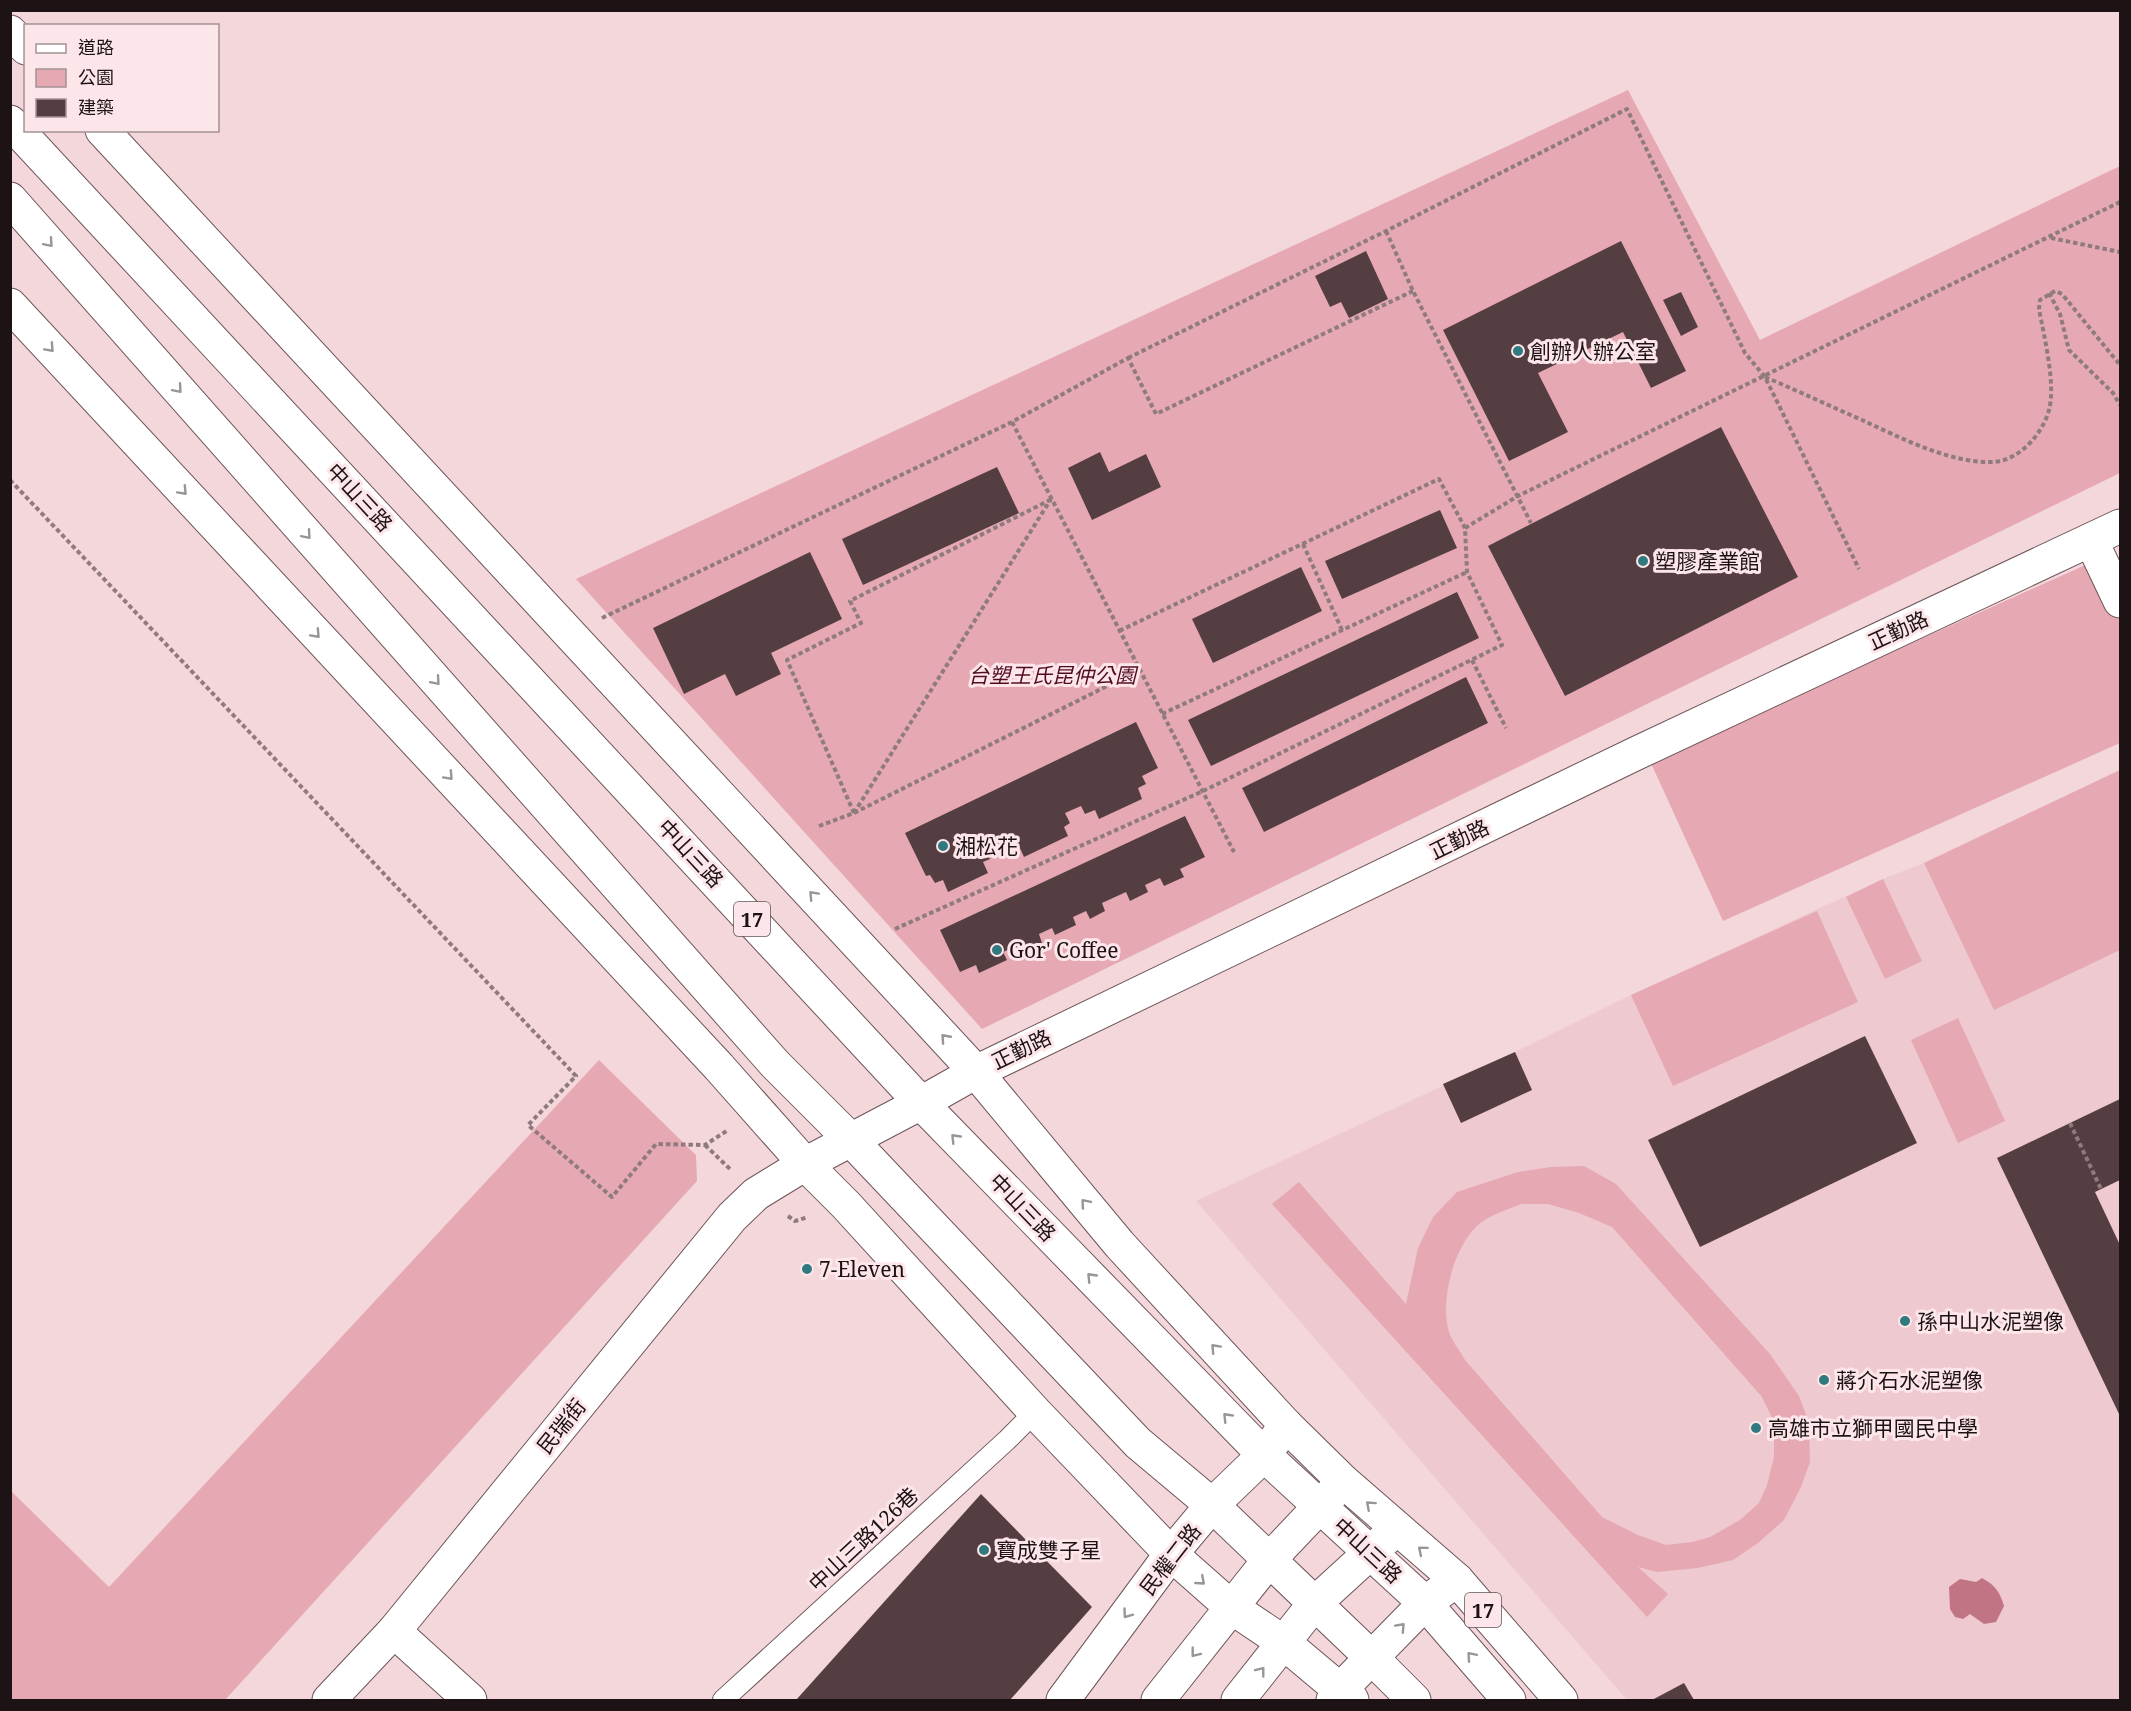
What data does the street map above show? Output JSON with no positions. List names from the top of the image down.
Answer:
{
  "streets": {
    "main road": [
      "中山三路",
      "正勤路",
      "17",
      "民瑞街",
      "民權二路"
    ],
    "lane": ["中山三路126巷"]
  },
  "crossings": [
    ["中山三路", "正勤路"],
    ["中山三路", "民權二路"],
    ["正勤路", "民瑞街"]
  ],
  "parks": ["台塑王氏昆仲公園"],
  "places": [
    "創辦人辦公室",
    "塑膠產業館",
    "湘松花",
    "Gor' Coffee",
    "7-Eleven",
    "孫中山水泥塑像",
    "蔣介石水泥塑像",
    "高雄市立獅甲國民中學",
    "寶成雙子星"
  ],
  "legend": ["道路", "公園", "建築"]
}
